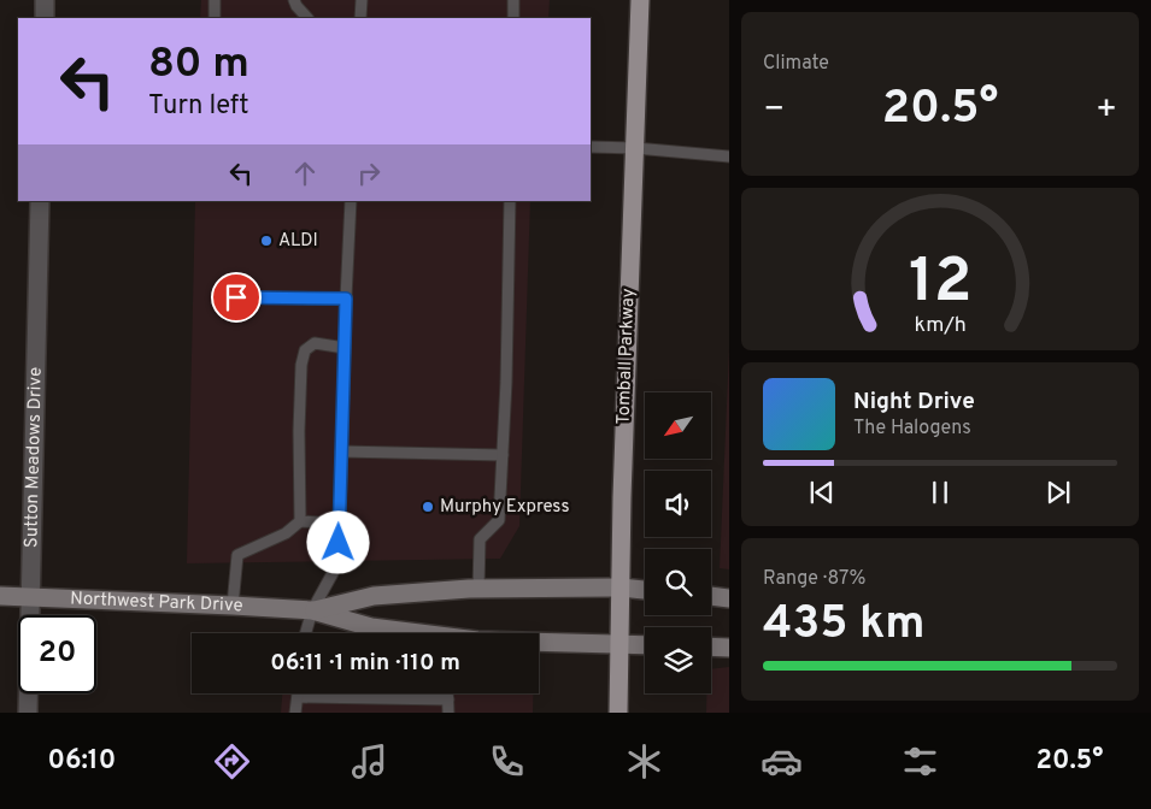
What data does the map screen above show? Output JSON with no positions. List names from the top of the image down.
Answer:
{
  "streets": {
    "main road": ["Tomball Parkway"],
    "street": ["Sutton Meadows Drive", "Northwest Park Drive"]
  },
  "crossings": [
    ["Tomball Parkway", "Northwest Park Drive"],
    ["Sutton Meadows Drive", "Northwest Park Drive"]
  ],
  "places": ["ALDI", "Murphy Express"],
  "north": "bottom left",
  "page": {
    "tile": [
      "Climate",
      ["Range · 87%", "435 km"]
    ],
    "turn": ["80 m", "Turn left"],
    "heat": ["−", "20.5°", "+"],
    "song": ["Night Drive", "The Halogens"],
    "limit": "20",
    "trip": "06:11 · 1 min · 110 m",
    "tabs": ["06:10", "20.5°"],
    "gauge": ["12", "km/h"]
  }
}
